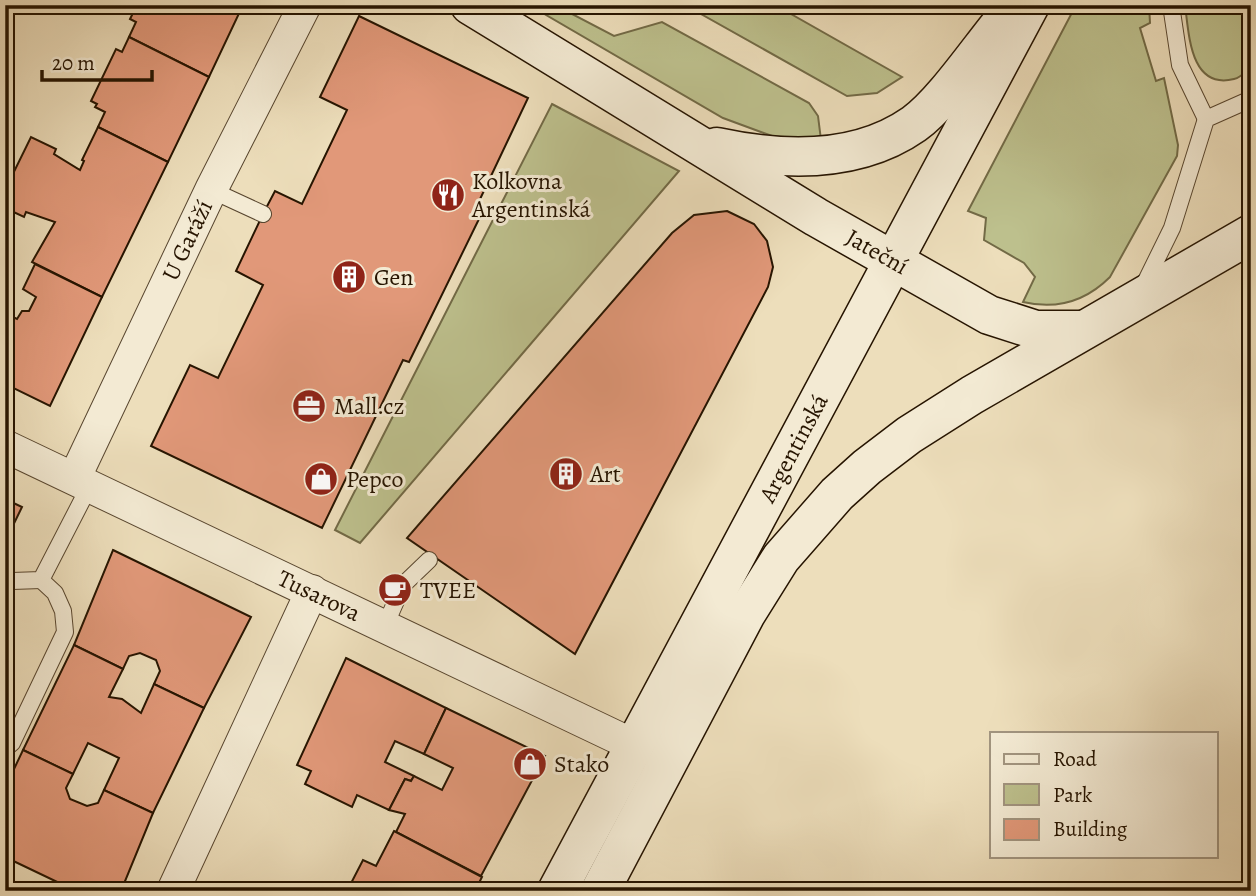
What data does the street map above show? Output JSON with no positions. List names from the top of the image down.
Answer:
{
  "streets": {
    "main road": ["Jateční", "Argentinská"],
    "street": ["U Garáží", "Tusarova"]
  },
  "crossings": [
    ["U Garáží", "Tusarova"],
    ["Jateční", "Argentinská"],
    ["Argentinská", "Tusarova"]
  ],
  "places": {
    "restaurant": ["Kolkovna Argentinská"],
    "building": ["Gen", "Art"],
    "office": ["Mall.cz"],
    "shop": ["Pepco", "Stako"],
    "cafe": ["TVEE"]
  },
  "legend": ["Road", "Park", "Building"],
  "scale_bar": "20 m"
}
